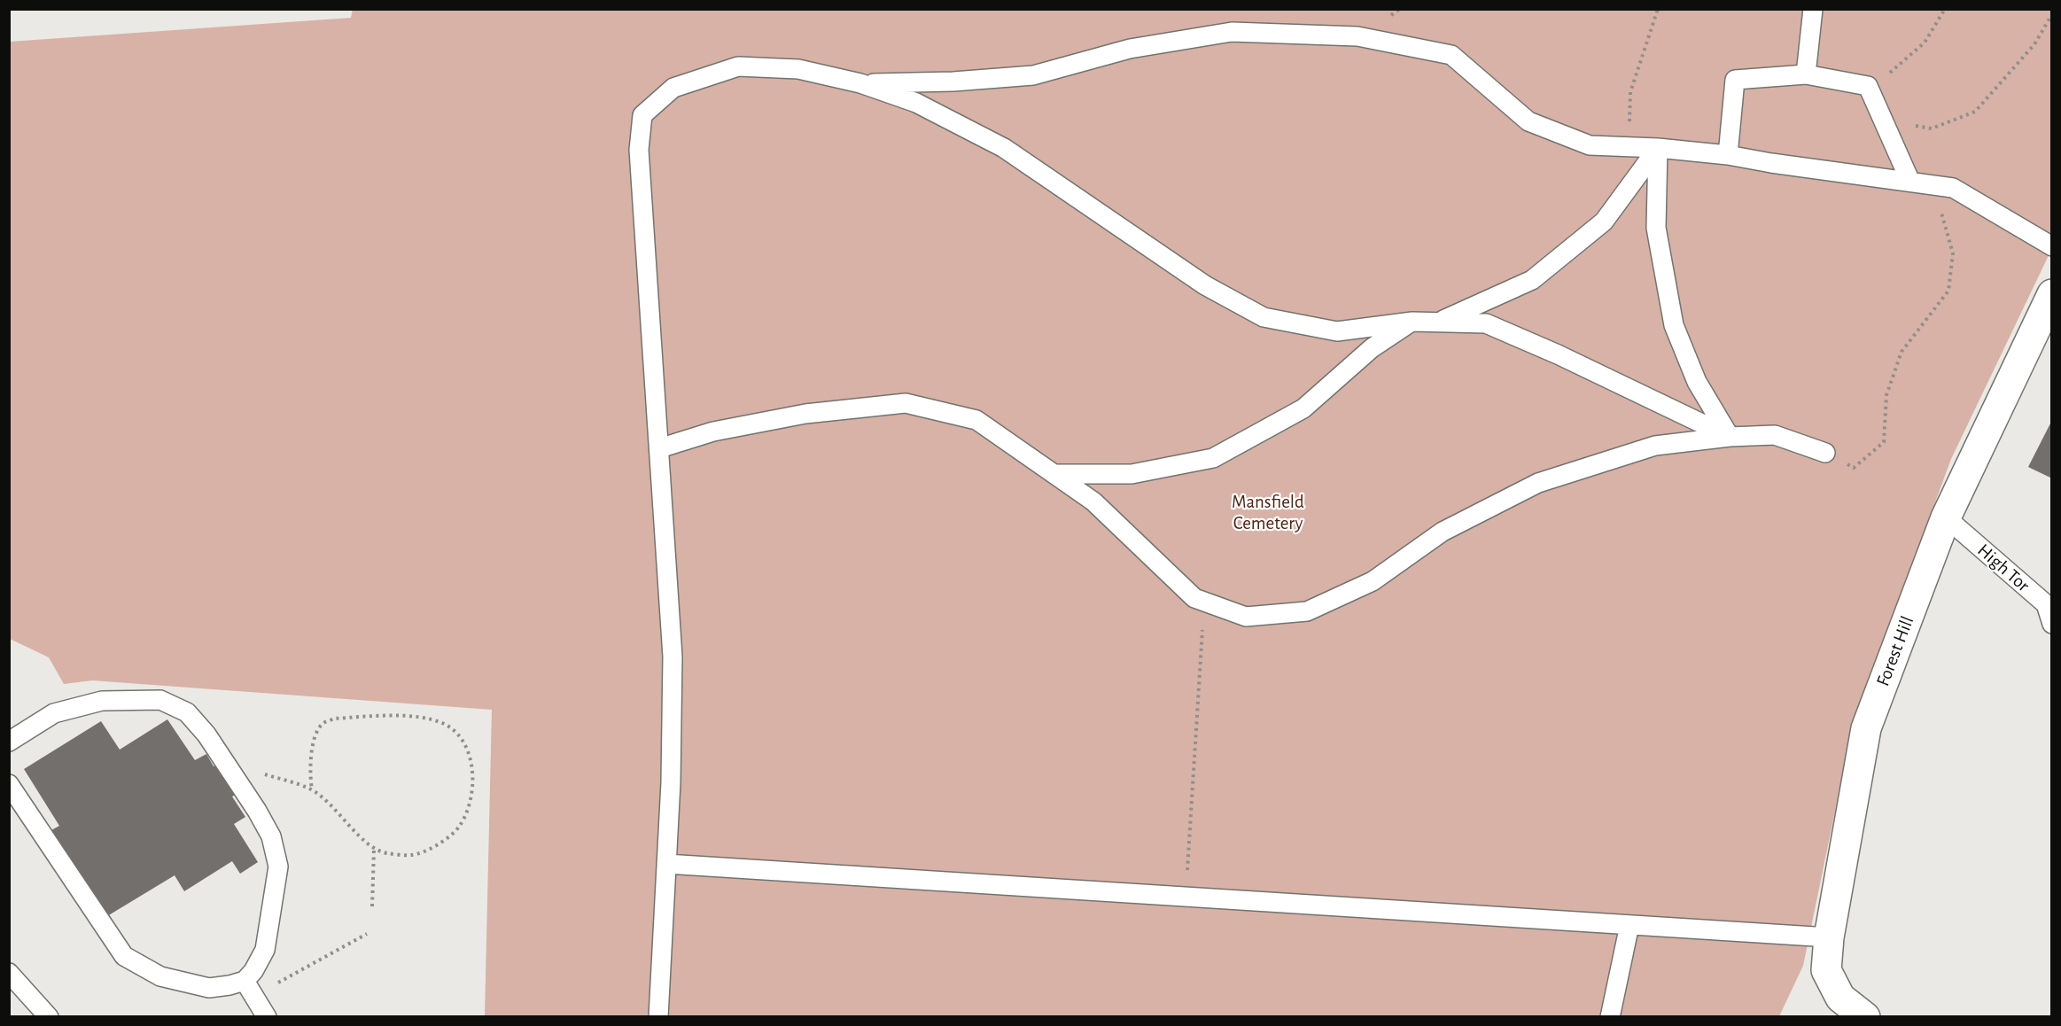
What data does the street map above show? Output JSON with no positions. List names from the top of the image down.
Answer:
{
  "streets": {
    "street": ["Forest Hill"],
    "lane": ["High Tor"]
  },
  "crossings": [
    ["High Tor", "Forest Hill"]
  ],
  "parks": ["Mansfield Cemetery"]
}
